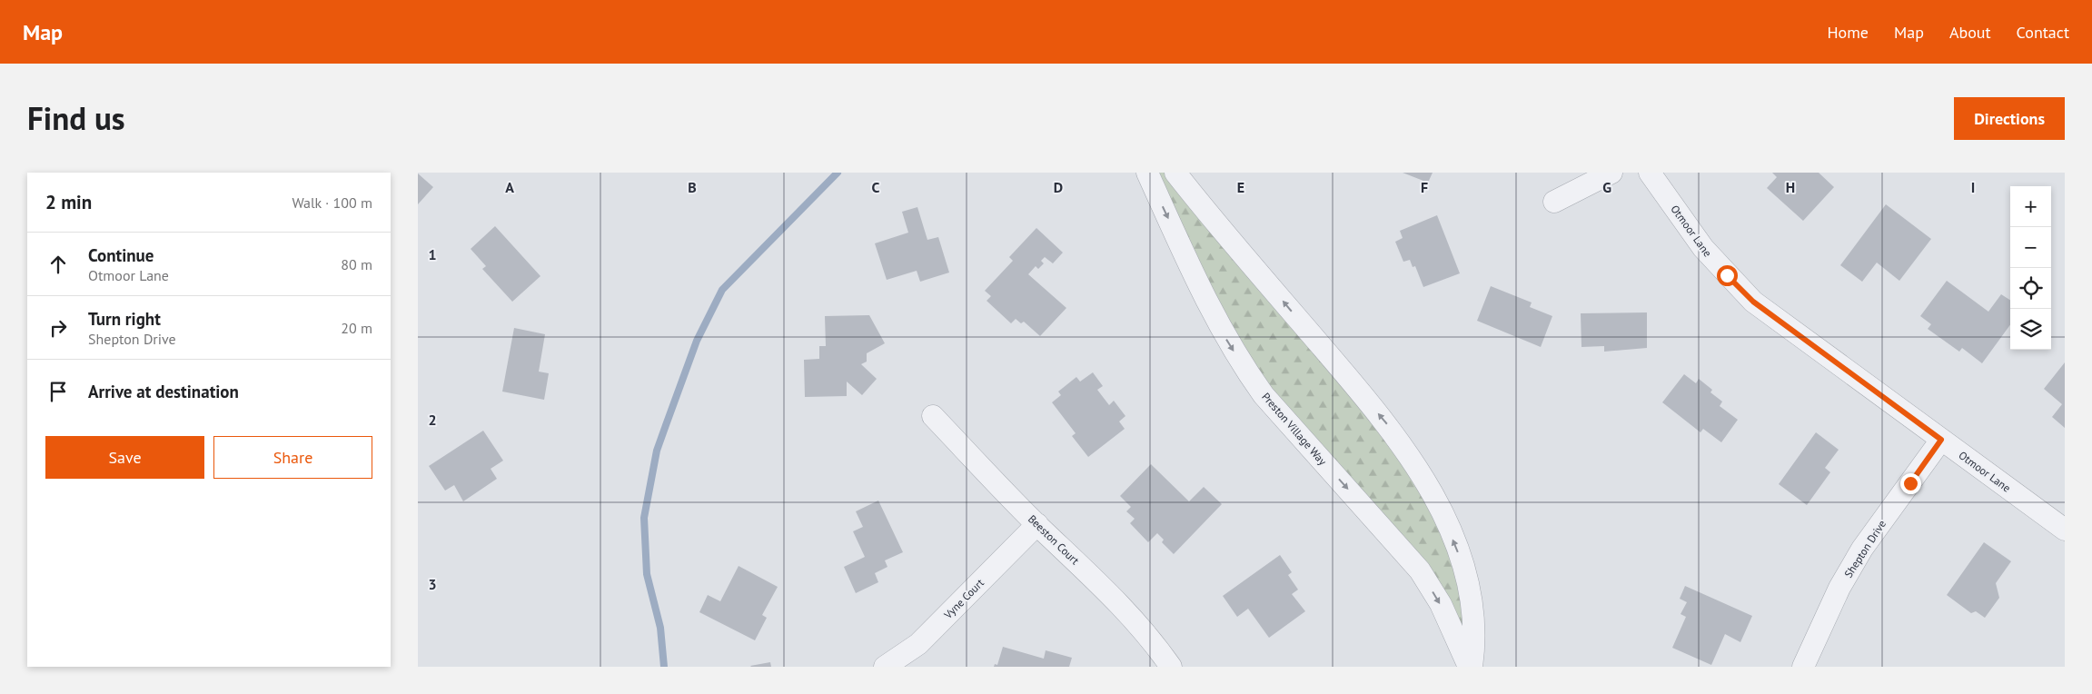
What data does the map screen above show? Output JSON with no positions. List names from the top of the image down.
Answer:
{
  "streets": {
    "street": [
      "Otmoor Lane",
      "Preston Village Way",
      "Beeston Court",
      "Shepton Drive",
      "Vyne Court"
    ]
  },
  "crossings": [
    ["Otmoor Lane", "Shepton Drive"],
    ["Beeston Court", "Vyne Court"]
  ],
  "page": {
    "header": "Map",
    "nav": [
      "Home",
      "Map",
      "About",
      "Contact"
    ],
    "title": "Find us",
    "buttons": [
      "Directions",
      ["Save", "Share"]
    ],
    "heading": ["2 min", "Walk · 100 m"],
    "map_buttons": ["+", "−"],
    "list": [
      ["Continue", "Otmoor Lane", "80 m"],
      ["Turn right", "Shepton Drive", "20 m"],
      "Arrive at destination"
    ]
  },
  "grid": {
    "columns": [
      "A",
      "B",
      "C",
      "D",
      "E",
      "F",
      "G",
      "H",
      "I"
    ],
    "rows": ["1", "2", "3"]
  }
}
